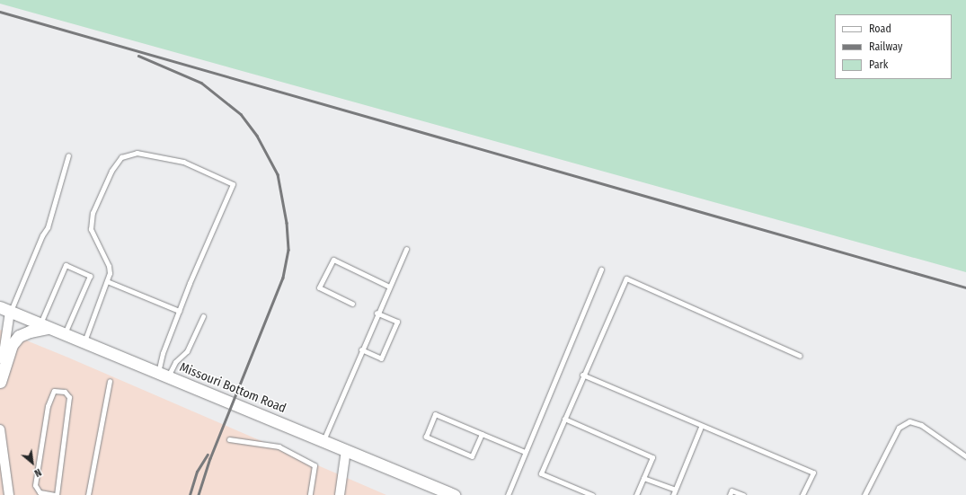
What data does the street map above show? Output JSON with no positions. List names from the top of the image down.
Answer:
{
  "streets": {
    "street": ["Missouri Bottom Road"]
  },
  "legend": ["Road", "Railway", "Park"],
  "north": "bottom right"
}
